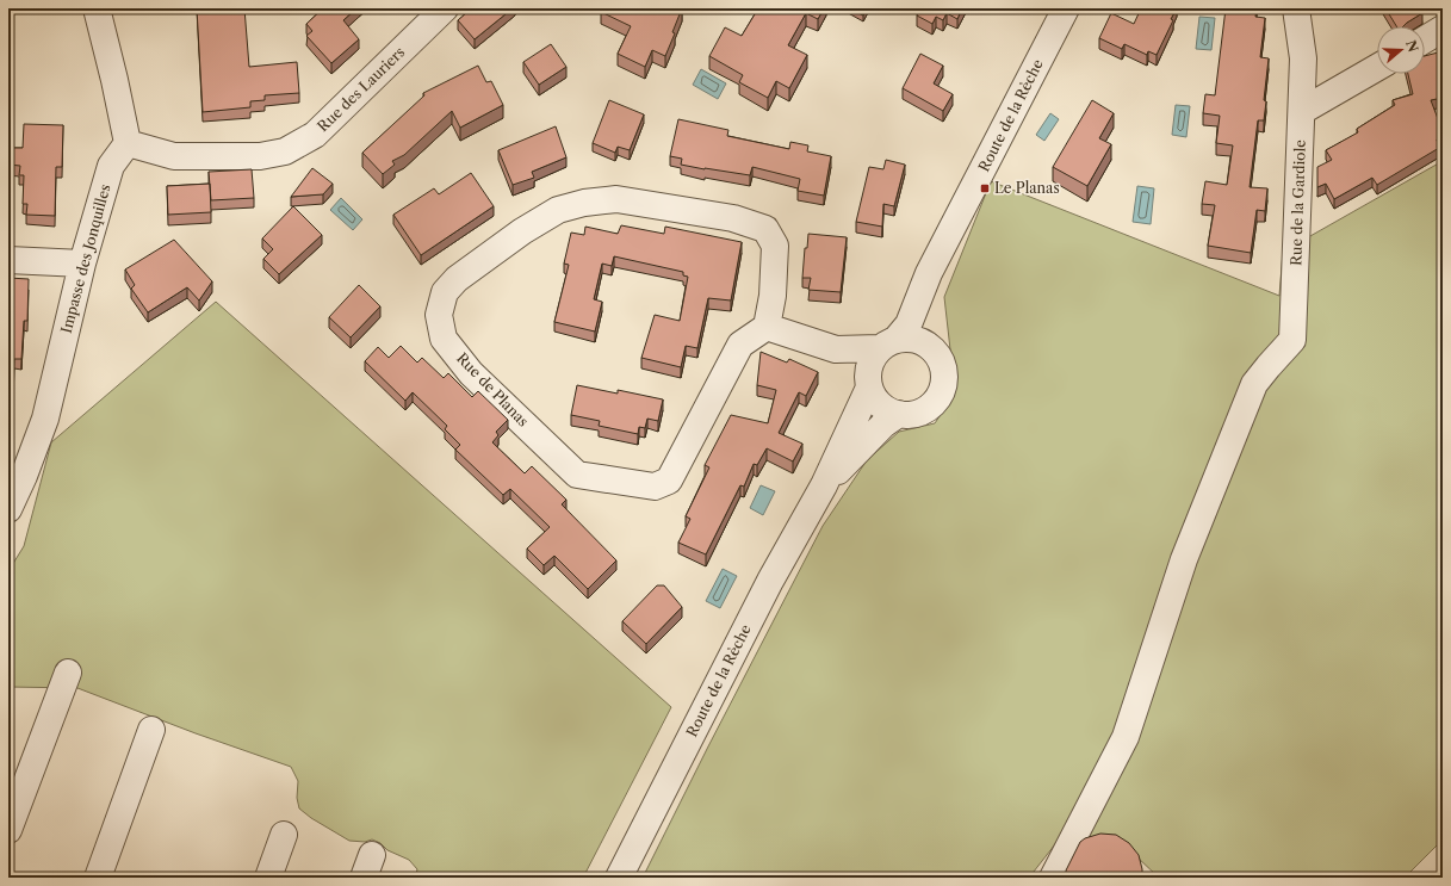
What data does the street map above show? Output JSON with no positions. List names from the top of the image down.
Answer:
{
  "streets": {
    "street": [
      "Rue des Lauriers",
      "Route de la Rèche",
      "Rue de la Gardiole",
      "Impasse des Jonquilles",
      "Rue de Planas"
    ]
  },
  "crossings": [
    ["Rue des Lauriers", "Impasse des Jonquilles"]
  ],
  "places": {
    "transit": ["Le Planas"]
  },
  "north": "right"
}
